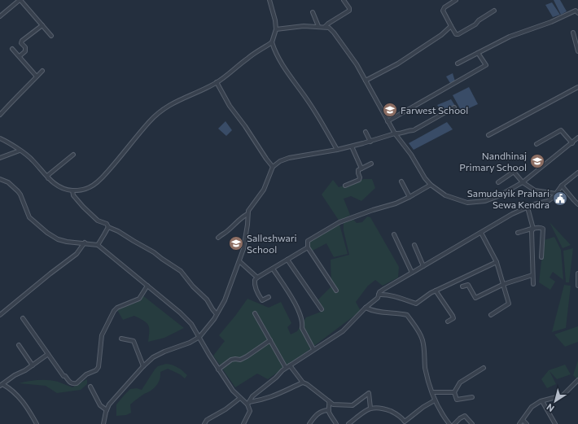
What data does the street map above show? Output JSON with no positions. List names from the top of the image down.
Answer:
{
  "places": {
    "school or university": ["Farwest School", "Nandhinaj Primary School", "Salleshwari School"],
    "public building": ["Samudayik Prahari Sewa Kendra"]
  },
  "north": "bottom left"
}
